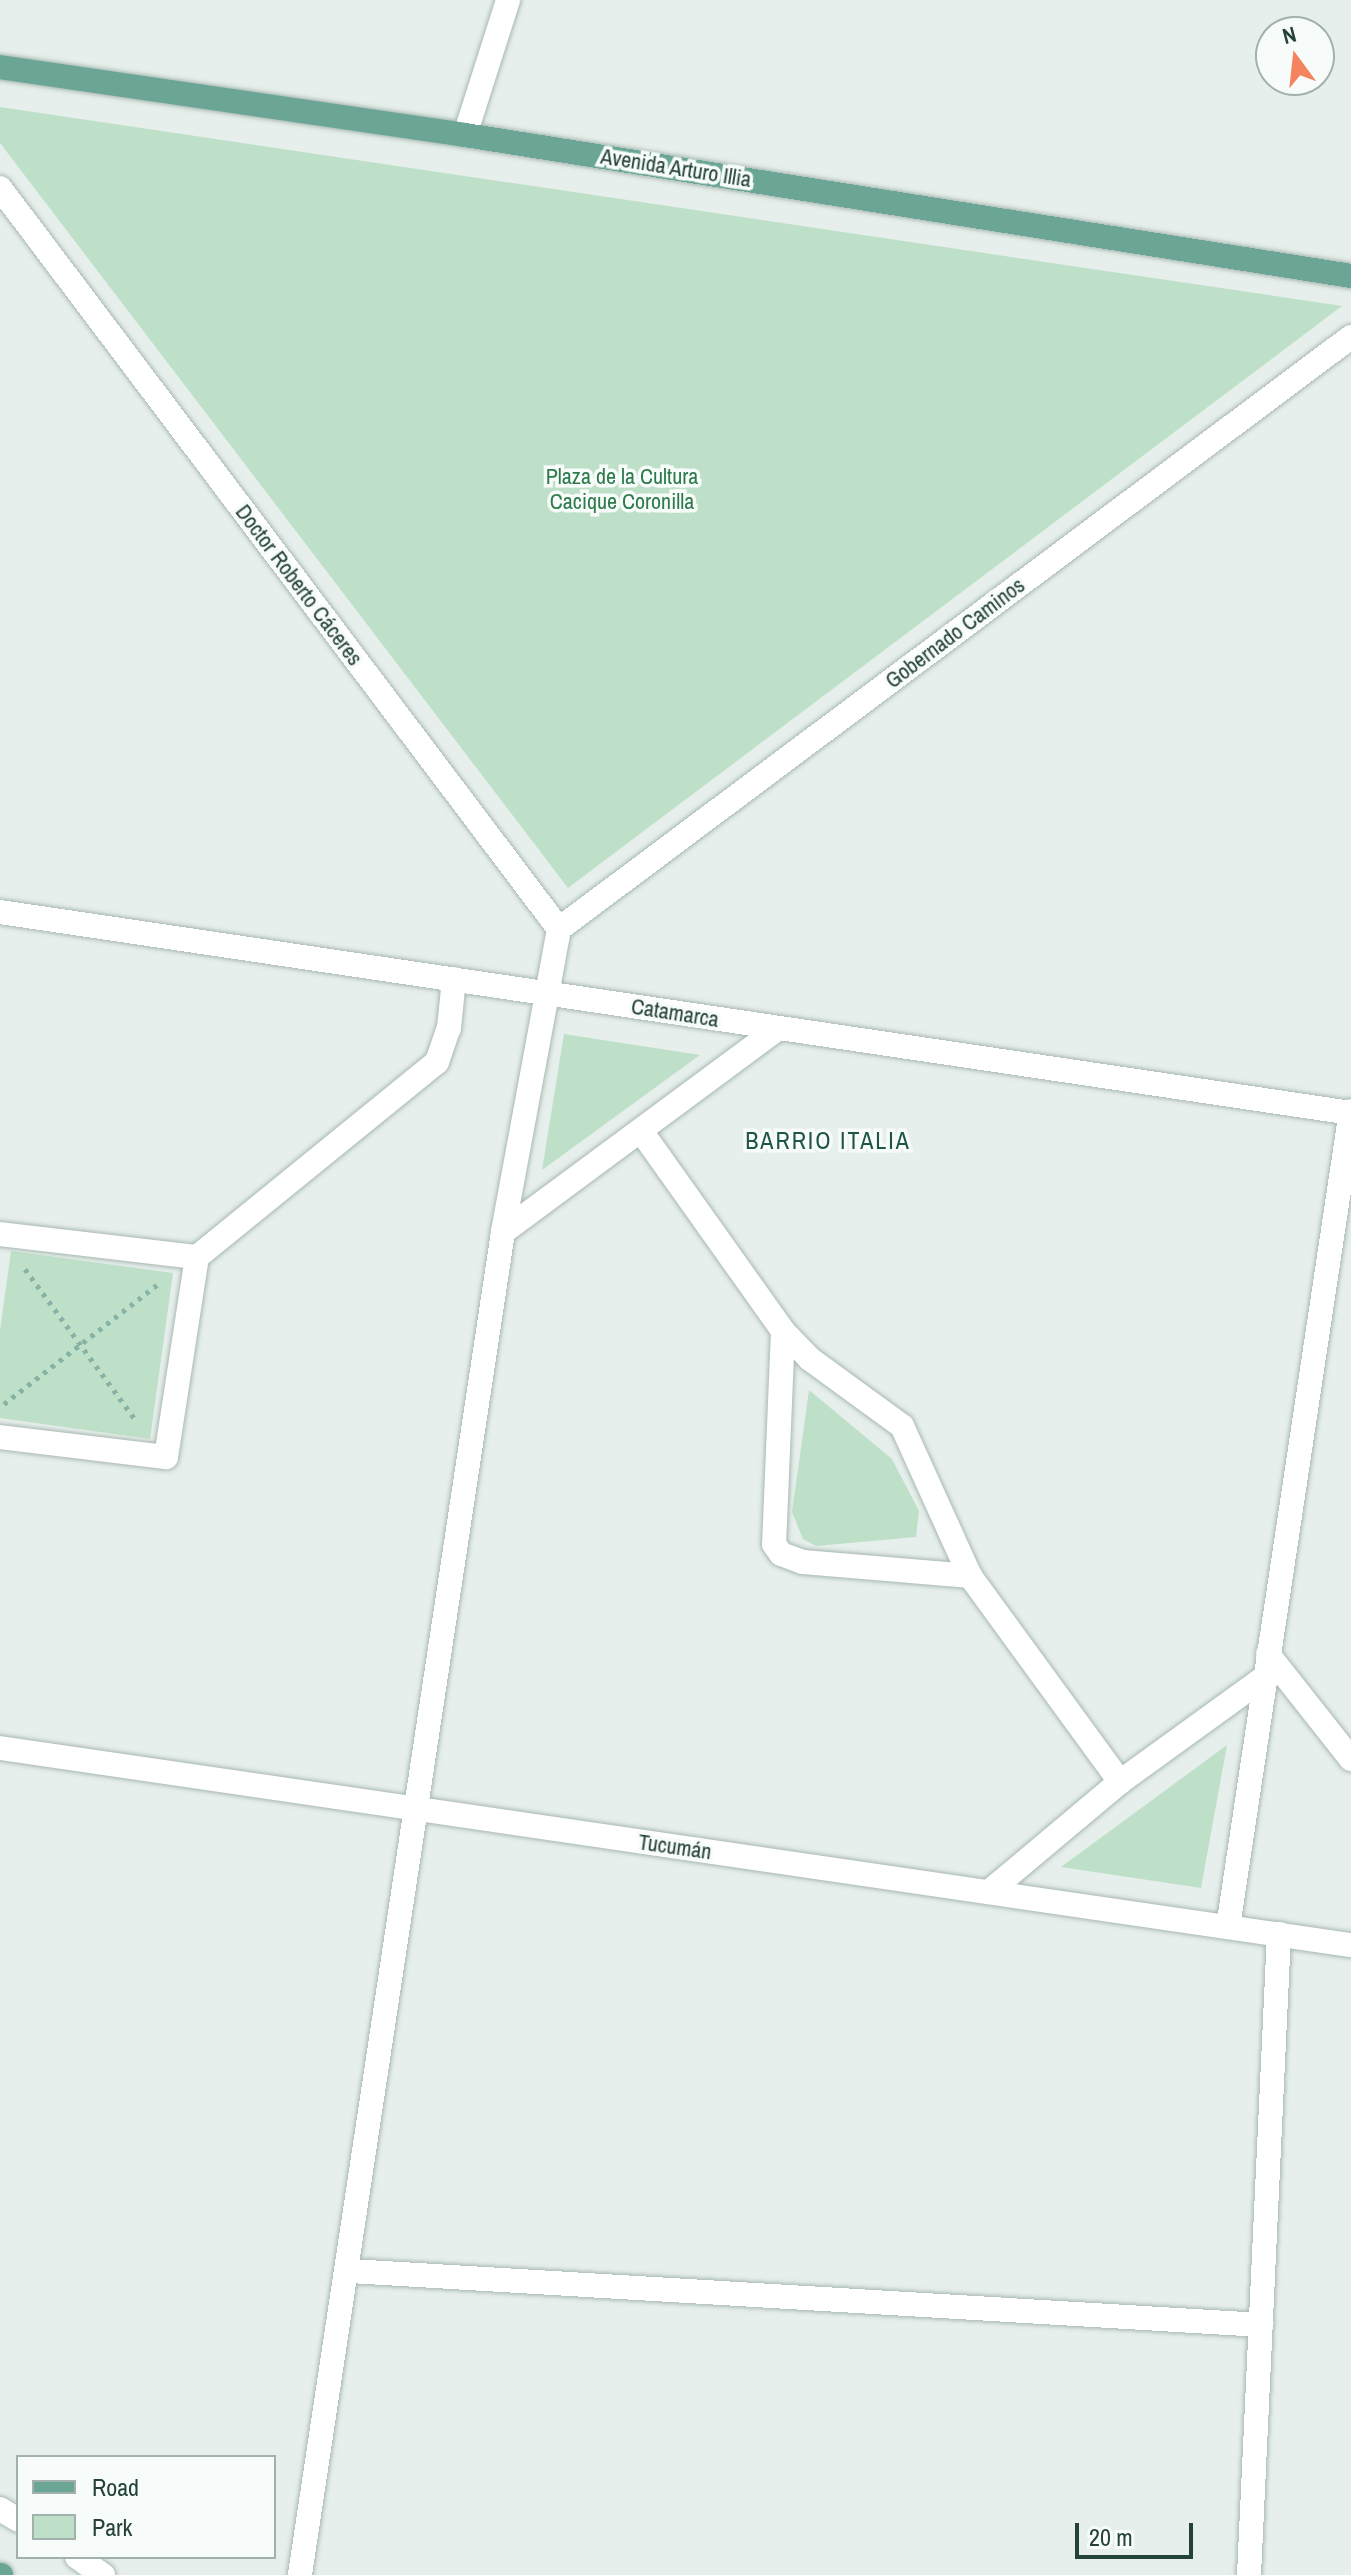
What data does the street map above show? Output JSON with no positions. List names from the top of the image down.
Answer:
{
  "streets": {
    "main road": ["Avenida Arturo Illia"],
    "street": [
      "Doctor Roberto Cáceres",
      "Gobernado Caminos",
      "Catamarca",
      "Tucumán"
    ]
  },
  "crossings": [
    ["Doctor Roberto Cáceres", "Gobernado Caminos"]
  ],
  "districts": ["BARRIO ITALIA"],
  "parks": ["Plaza de la Cultura Cacique Coronilla"],
  "legend": ["Road", "Park"],
  "scale_bar": "20 m",
  "north": "top"
}
